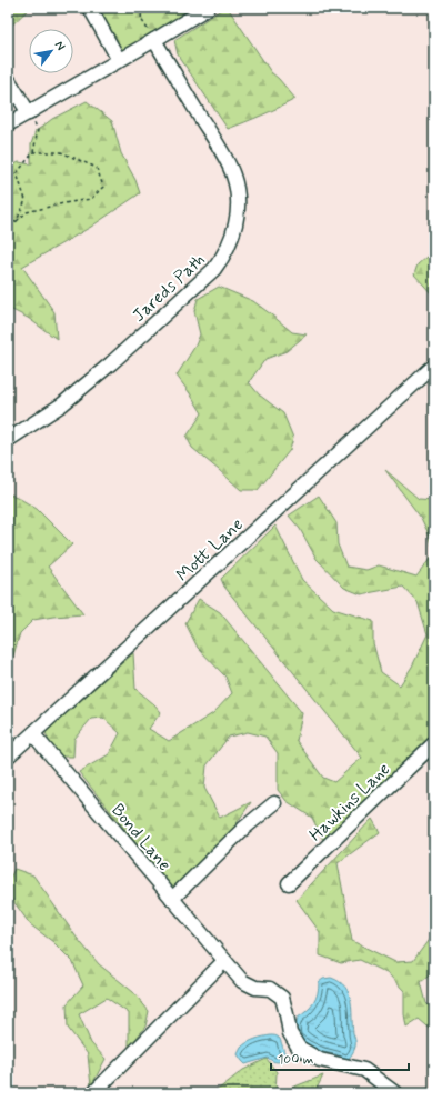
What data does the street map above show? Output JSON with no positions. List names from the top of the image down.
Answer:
{
  "streets": {
    "street": [
      "Jareds Path",
      "Mott Lane",
      "Hawkins Lane",
      "Bond Lane"
    ]
  },
  "crossings": [
    ["Mott Lane", "Bond Lane"]
  ],
  "scale_bar": "100 m",
  "north": "top right"
}
